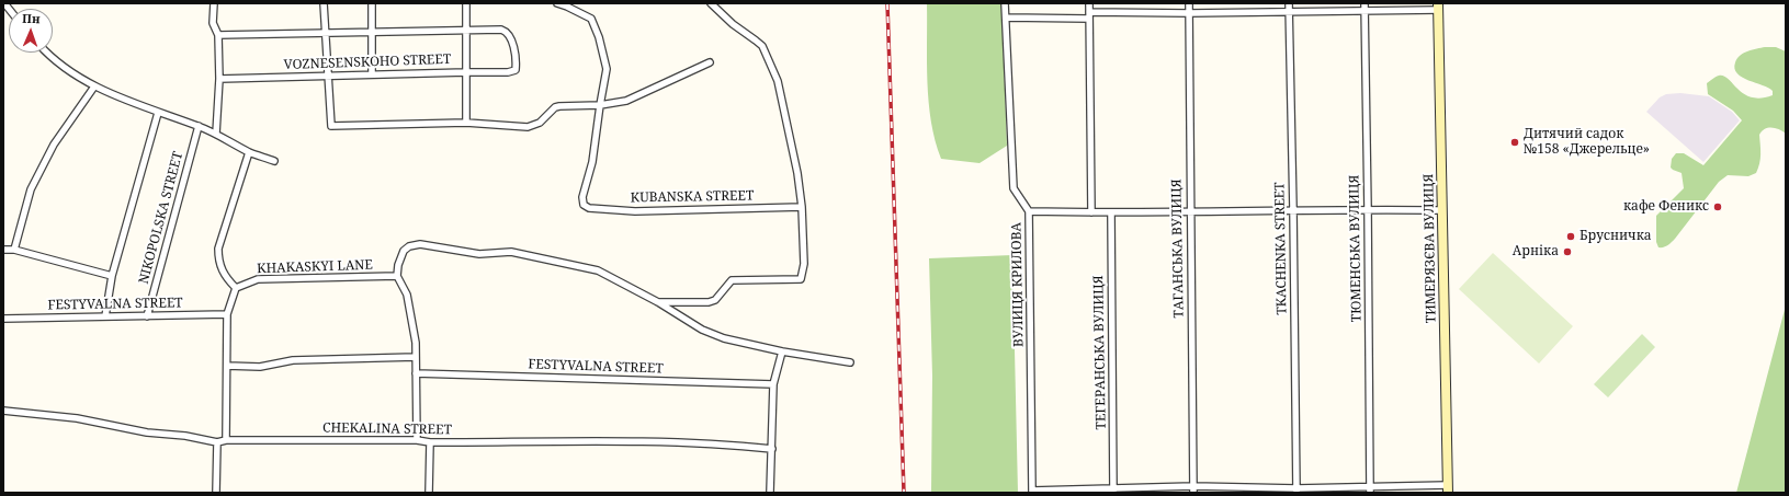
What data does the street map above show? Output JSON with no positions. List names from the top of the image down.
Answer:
{
  "streets": {
    "street": [
      "VOZNESENSKOHO STREET",
      "KUBANSKA STREET",
      "NIKOPOLSKA STREET",
      "ТАГАНСЬКА ВУЛИЦЯ",
      "TKACHENKA STREET",
      "ТЮМЕНСЬКА ВУЛИЦЯ",
      "ТИМЕРЯЗЄВА ВУЛИЦЯ",
      "KHAKASKYI LANE",
      "ВУЛИЦЯ КРИЛОВА",
      "FESTYVALNA STREET",
      "ТЕГЕРАНСЬКА ВУЛИЦЯ",
      "CHEKALINA STREET"
    ]
  },
  "crossings": [
    ["NIKOPOLSKA STREET", "FESTYVALNA STREET"]
  ],
  "places": [
    "Дитячий садок №158 «Джерельце»",
    "кафе Феникс",
    "Брусничка",
    "Арніка"
  ],
  "north": "top"
}
